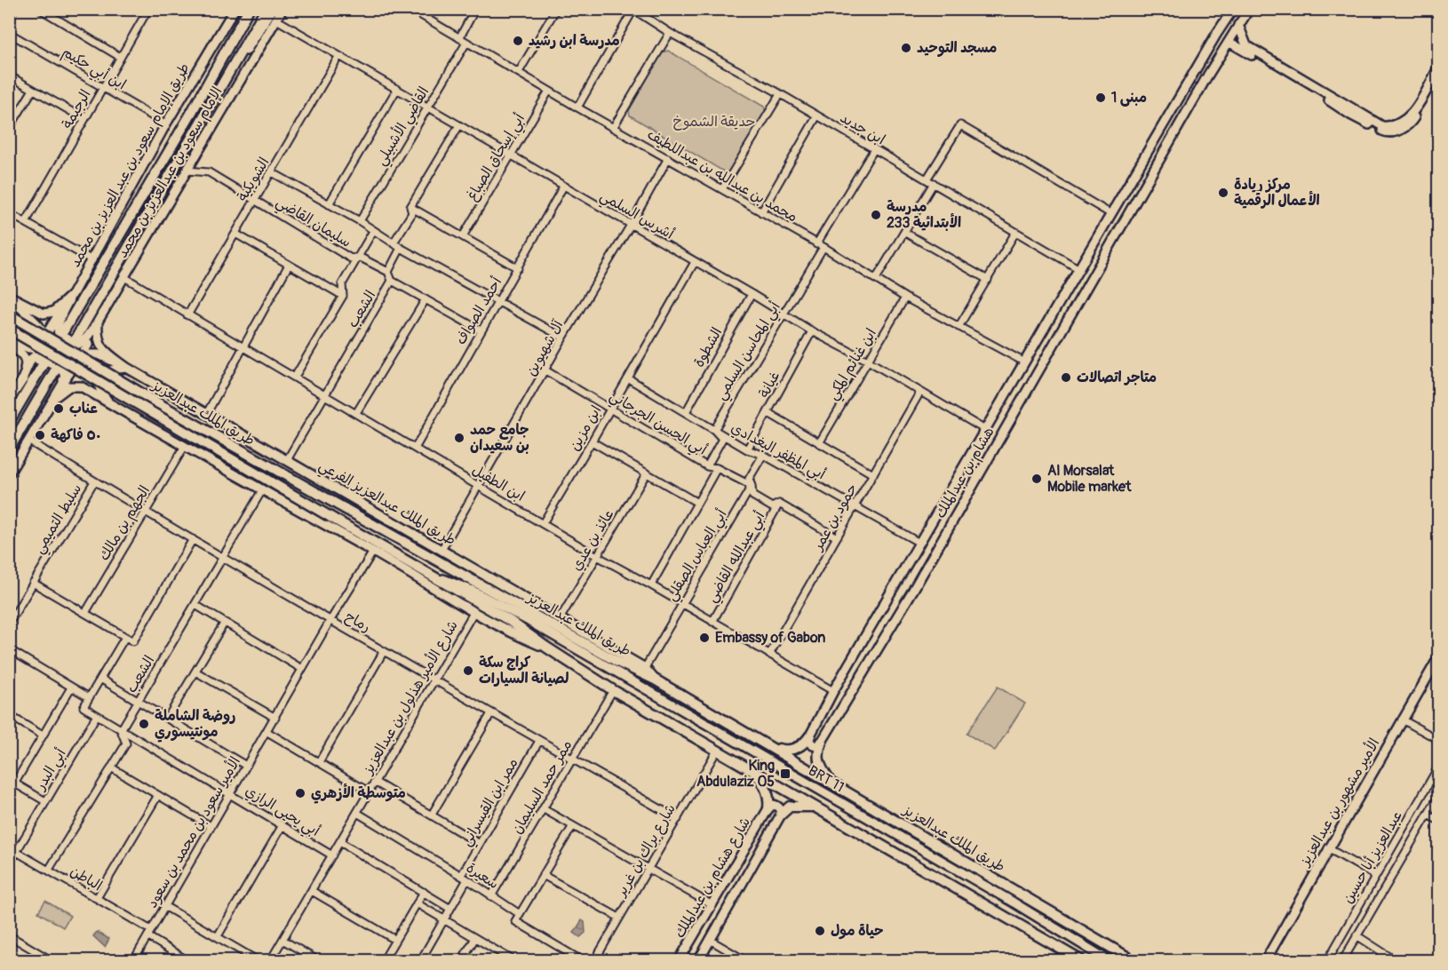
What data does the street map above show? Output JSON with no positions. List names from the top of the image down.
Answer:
{
  "streets": {
    "main road": ["الإمام سعود بن عبدالعزيز بن محمد", "طريق الملك عبدالعزيز"],
    "street": [
      "ابن أبي حكيم",
      "الرجيمة",
      "القاضي الأشبيلي",
      "ابن جديد",
      "أبي إسحاق الصباغ",
      "طريق الإمام سعود بن عبد العزيز بن محمد",
      "محمد بن عبدالله بن عبداللطيف",
      "الشويكية",
      "أشرس السلمي",
      "سليمان القاضي",
      "الشعب",
      "أحمد الصواف",
      "الشطوة",
      "آل شهيوين",
      "أبي المحاسن السلمي",
      "ابن غنائم المكي",
      "غيانة",
      "أبي الحسن الجرجاني",
      "ابن مزين",
      "أبي المظفر البغدادي",
      "هشام بن عبدالملك",
      "ابن الطفيل",
      "طريق الملك عبدالعزيز الفرعي",
      "حمود بن عمر",
      "سليط التميمي",
      "الجهم بن مالك",
      "عائذ بن عدي",
      "أبي العباس الصقلي",
      "أبي عبدالله القاضي",
      "رماح",
      "شارع الأمير هذلول بن عبدالعزيز",
      "أبي البدر",
      "BRT 11",
      "ممر حمد السليمان",
      "ممر ابن القيسراني",
      "الأمير مشهور بن عبدالعزيز",
      "أبي يحيى الرازي",
      "الأمير سعود بن محمد بن سعود",
      "شارع براك بن غرير",
      "عبدالعزيز أبا حسين",
      "سعيرة",
      "شارع هشام بن عبدالملك",
      "الباطن"
    ]
  },
  "crossings": [
    ["ابن أبي حكيم", "الرجيمة"],
    ["ابن أبي حكيم", "طريق الإمام سعود بن عبد العزيز بن محمد"],
    ["القاضي الأشبيلي", "محمد بن عبدالله بن عبداللطيف"],
    ["القاضي الأشبيلي", "أشرس السلمي"],
    ["القاضي الأشبيلي", "سليمان القاضي"],
    ["ابن جديد", "هشام بن عبدالملك"],
    ["أبي إسحاق الصباغ", "محمد بن عبدالله بن عبداللطيف"],
    ["أبي إسحاق الصباغ", "أشرس السلمي"],
    ["الإمام سعود بن عبدالعزيز بن محمد", "أشرس السلمي"],
    ["الإمام سعود بن عبدالعزيز بن محمد", "سليمان القاضي"],
    ["الإمام سعود بن عبدالعزيز بن محمد", "ابن الطفيل"],
    ["الإمام سعود بن عبدالعزيز بن محمد", "طريق الملك عبدالعزيز الفرعي"],
    ["محمد بن عبدالله بن عبداللطيف", "آل شهيوين"],
    ["محمد بن عبدالله بن عبداللطيف", "أبي المحاسن السلمي"],
    ["محمد بن عبدالله بن عبداللطيف", "ابن غنائم المكي"],
    ["محمد بن عبدالله بن عبداللطيف", "هشام بن عبدالملك"],
    ["الشويكية", "أشرس السلمي"],
    ["الشويكية", "سليمان القاضي"],
    ["الشويكية", "ابن الطفيل"],
    ["أشرس السلمي", "أحمد الصواف"],
    ["أشرس السلمي", "الشطوة"],
    ["أشرس السلمي", "آل شهيوين"],
    ["أشرس السلمي", "أبي المحاسن السلمي"],
    ["أشرس السلمي", "ابن غنائم المكي"],
    ["أشرس السلمي", "غيانة"],
    ["أشرس السلمي", "ابن مزين"],
    ["أشرس السلمي", "هشام بن عبدالملك"],
    ["أشرس السلمي", "حمود بن عمر"],
    ["سليمان القاضي", "أحمد الصواف"],
    ["سليمان القاضي", "آل شهيوين"],
    ["الشعب", "ابن الطفيل"],
    ["الشعب", "طريق الملك عبدالعزيز الفرعي"],
    ["الشعب", "رماح"],
    ["الشعب", "أبي يحيى الرازي"],
    ["الشعب", "الباطن"],
    ["أحمد الصواف", "ابن الطفيل"],
    ["الشطوة", "أبي المظفر البغدادي"],
    ["آل شهيوين", "أبي الحسن الجرجاني"],
    ["آل شهيوين", "ابن الطفيل"],
    ["آل شهيوين", "طريق الملك عبدالعزيز الفرعي"],
    ["أبي المحاسن السلمي", "أبي المظفر البغدادي"],
    ["غيانة", "أبي المظفر البغدادي"],
    ["طريق الملك عبدالعزيز", "طريق الملك عبدالعزيز الفرعي"],
    ["طريق الملك عبدالعزيز", "BRT 11"],
    ["طريق الملك عبدالعزيز", "ممر حمد السليمان"],
    ["طريق الملك عبدالعزيز", "شارع براك بن غرير"],
    ["أبي الحسن الجرجاني", "ابن مزين"],
    ["أبي الحسن الجرجاني", "حمود بن عمر"],
    ["أبي الحسن الجرجاني", "أبي العباس الصقلي"],
    ["أبي الحسن الجرجاني", "أبي عبدالله القاضي"],
    ["ابن مزين", "أبي المظفر البغدادي"],
    ["ابن مزين", "ابن الطفيل"],
    ["أبي المظفر البغدادي", "هشام بن عبدالملك"],
    ["أبي المظفر البغدادي", "حمود بن عمر"],
    ["أبي المظفر البغدادي", "أبي العباس الصقلي"],
    ["هشام بن عبدالملك", "ابن الطفيل"],
    ["ابن الطفيل", "حمود بن عمر"],
    ["ابن الطفيل", "عائذ بن عدي"],
    ["ابن الطفيل", "أبي العباس الصقلي"],
    ["ابن الطفيل", "أبي عبدالله القاضي"],
    ["طريق الملك عبدالعزيز الفرعي", "عائذ بن عدي"],
    ["طريق الملك عبدالعزيز الفرعي", "أبي العباس الصقلي"],
    ["سليط التميمي", "رماح"],
    ["الجهم بن مالك", "رماح"],
    ["رماح", "شارع الأمير هذلول بن عبدالعزيز"],
    ["رماح", "ممر حمد السليمان"],
    ["رماح", "ممر ابن القيسراني"],
    ["رماح", "الأمير سعود بن محمد بن سعود"],
    ["رماح", "شارع براك بن غرير"],
    ["شارع الأمير هذلول بن عبدالعزيز", "أبي يحيى الرازي"],
    ["شارع الأمير هذلول بن عبدالعزيز", "سعيرة"],
    ["أبي البدر", "أبي يحيى الرازي"],
    ["أبي البدر", "الباطن"],
    ["ممر حمد السليمان", "سعيرة"],
    ["ممر ابن القيسراني", "سعيرة"],
    ["أبي يحيى الرازي", "الأمير سعود بن محمد بن سعود"],
    ["الأمير سعود بن محمد بن سعود", "الباطن"]
  ],
  "parks": ["حديقة الشموخ"],
  "places": {
    "other": [
      "مدرسة ابن رشيد",
      "مسجد التوحيد",
      "مبنى 1",
      "مركز ريادة الأعمال الرقمية",
      "مدرسة الأبتدائية 233",
      "متاجر اتصالات",
      "عناب",
      "٥٠ فاكهة",
      "جامع حمد بن سعيدان",
      "Al Morsalat Mobile market",
      "Embassy of Gabon",
      "كراج سكة لصيانة السيارات",
      "روضة الشاملة مونتيسوري",
      "متوسطة الأزهري",
      "حياة مول"
    ],
    "transit": ["King Abdulaziz 05"]
  }
}
